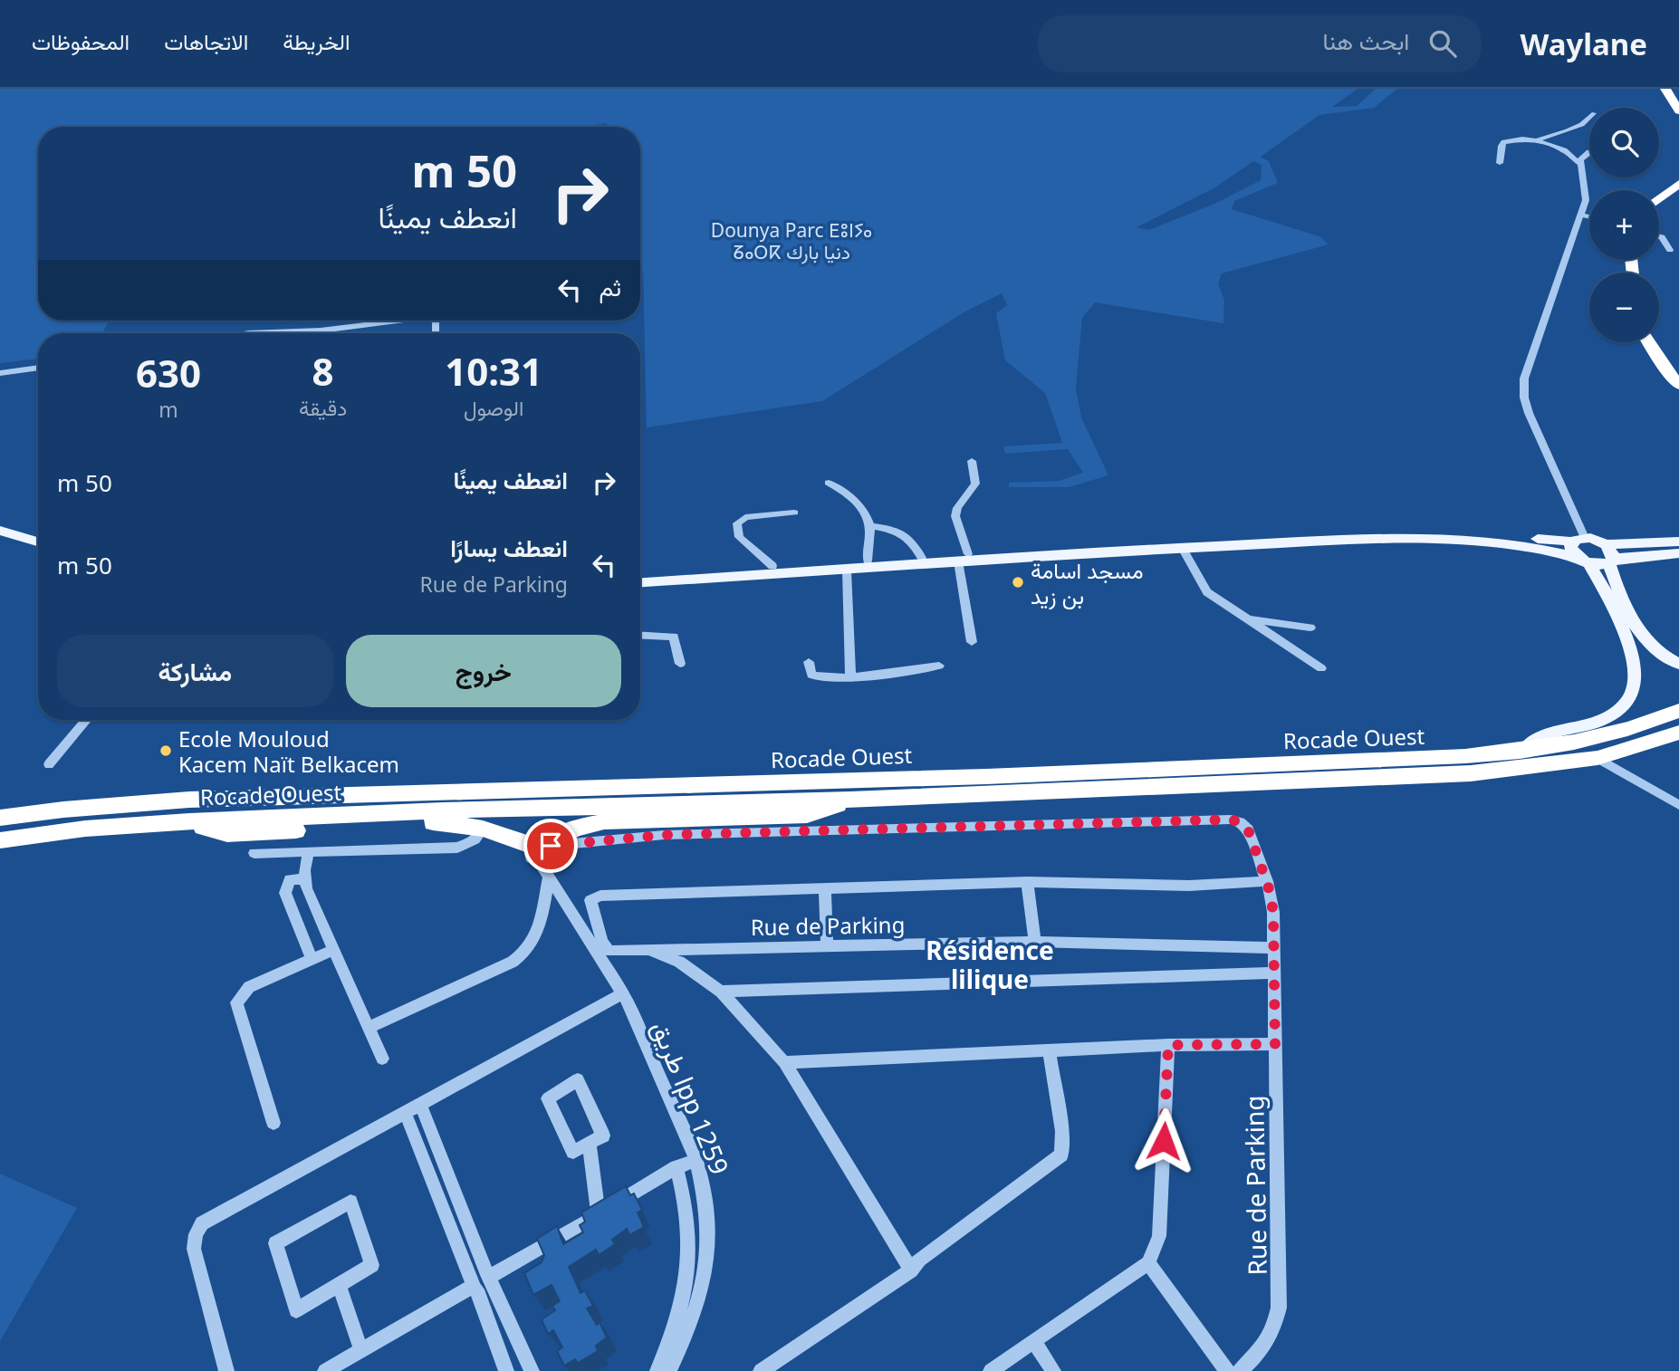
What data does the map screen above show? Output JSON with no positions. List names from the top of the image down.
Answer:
{
  "streets": {
    "highway": ["Rocade Ouest"],
    "street": ["Rue de Parking", "طريق lpp 1259"]
  },
  "crossings": [
    ["Rue de Parking", "طريق lpp 1259"]
  ],
  "districts": ["Résidence lilique"],
  "parks": ["Dounya Parc ⴹⵓⵏⵢⴰ ⵒⴰⵔⴽ دنيا بارك"],
  "places": ["مسجد اسامة بن زيد", "Ecole Mouloud Kacem Naït Belkacem"],
  "page": {
    "header": "Waylane",
    "search": "ابحث هنا",
    "nav": ["الخريطة", "الاتجاهات", "المحفوظات"],
    "map_buttons": ["+", "−"],
    "turn": ["50 m", "انعطف يمينًا"],
    "then": "ثم",
    "eta": [
      "10:31",
      "الوصول",
      "8",
      "دقيقة",
      "630",
      "m"
    ],
    "list": [
      {
        "name": "انعطف يمينًا",
        "value": "50 m"
      },
      {
        "name": "انعطف يسارًا",
        "note": "Rue de Parking",
        "value": "50 m"
      }
    ],
    "buttons": ["خروج", "مشاركة"]
  }
}
